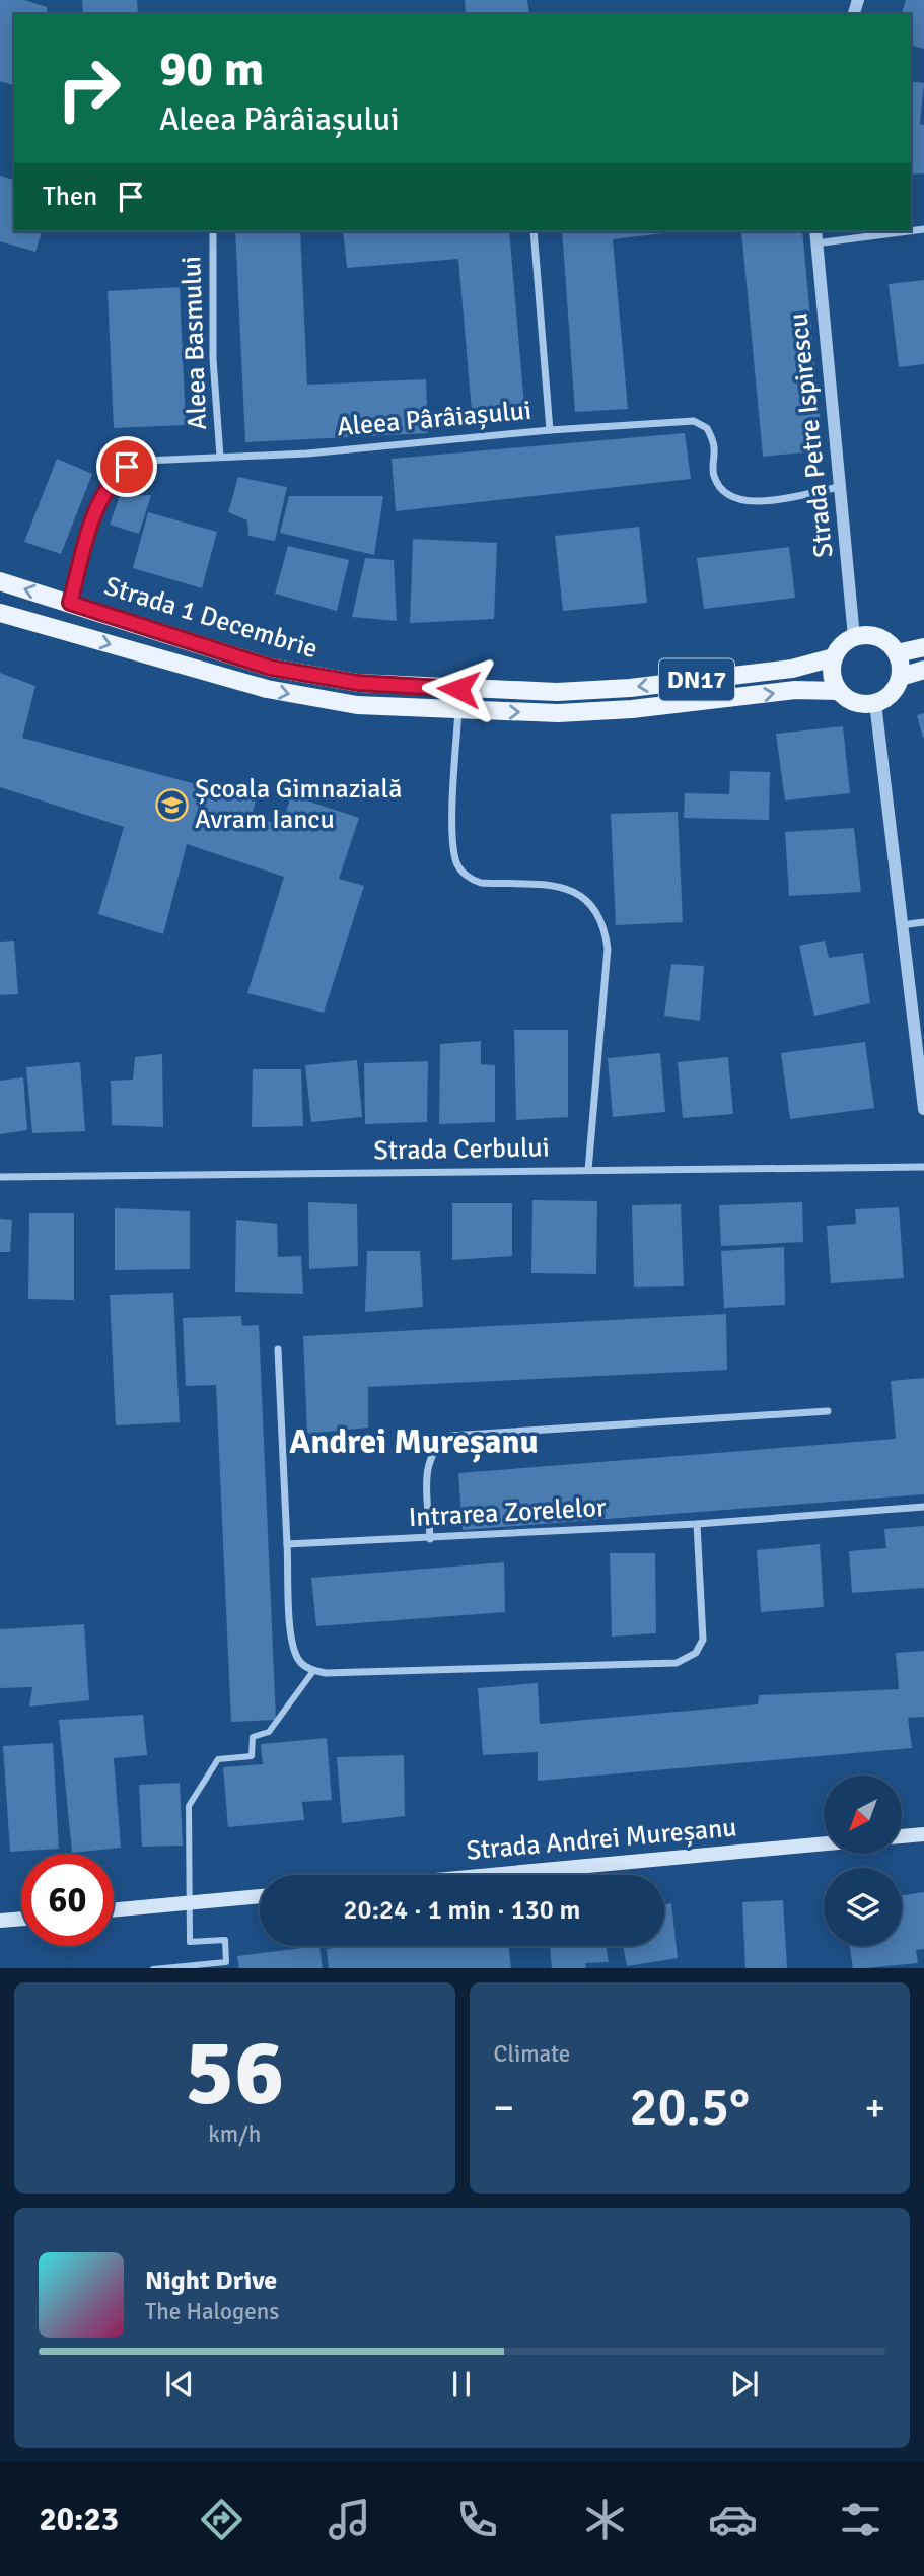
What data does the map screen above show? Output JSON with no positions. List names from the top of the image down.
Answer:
{
  "streets": {
    "main road": ["Strada 1 Decembrie", "DN17", "Strada Andrei Mureșanu"],
    "street": [
      "Aleea Basmului",
      "Aleea Pârâiașului",
      "Strada Petre Ispirescu",
      "Strada Cerbului",
      "Intrarea Zorelelor"
    ]
  },
  "crossings": [
    ["Aleea Basmului", "Aleea Pârâiașului"],
    ["Aleea Pârâiașului", "Strada Petre Ispirescu"],
    ["Aleea Pârâiașului", "Strada 1 Decembrie"],
    ["Strada Petre Ispirescu", "Strada 1 Decembrie"]
  ],
  "districts": ["Andrei Mureșanu"],
  "places": {
    "school or university": ["Școala Gimnazială Avram Iancu"]
  },
  "north": "bottom left",
  "page": {
    "turn": ["90 m", "Aleea Pârâiașului"],
    "then": "Then",
    "limit": "60",
    "trip": "20:24 · 1 min · 130 m",
    "tile": [
      ["56", "km/h"],
      "Climate"
    ],
    "heat": ["−", "20.5°", "+"],
    "song": ["Night Drive", "The Halogens"],
    "tabs": "20:23"
  }
}
